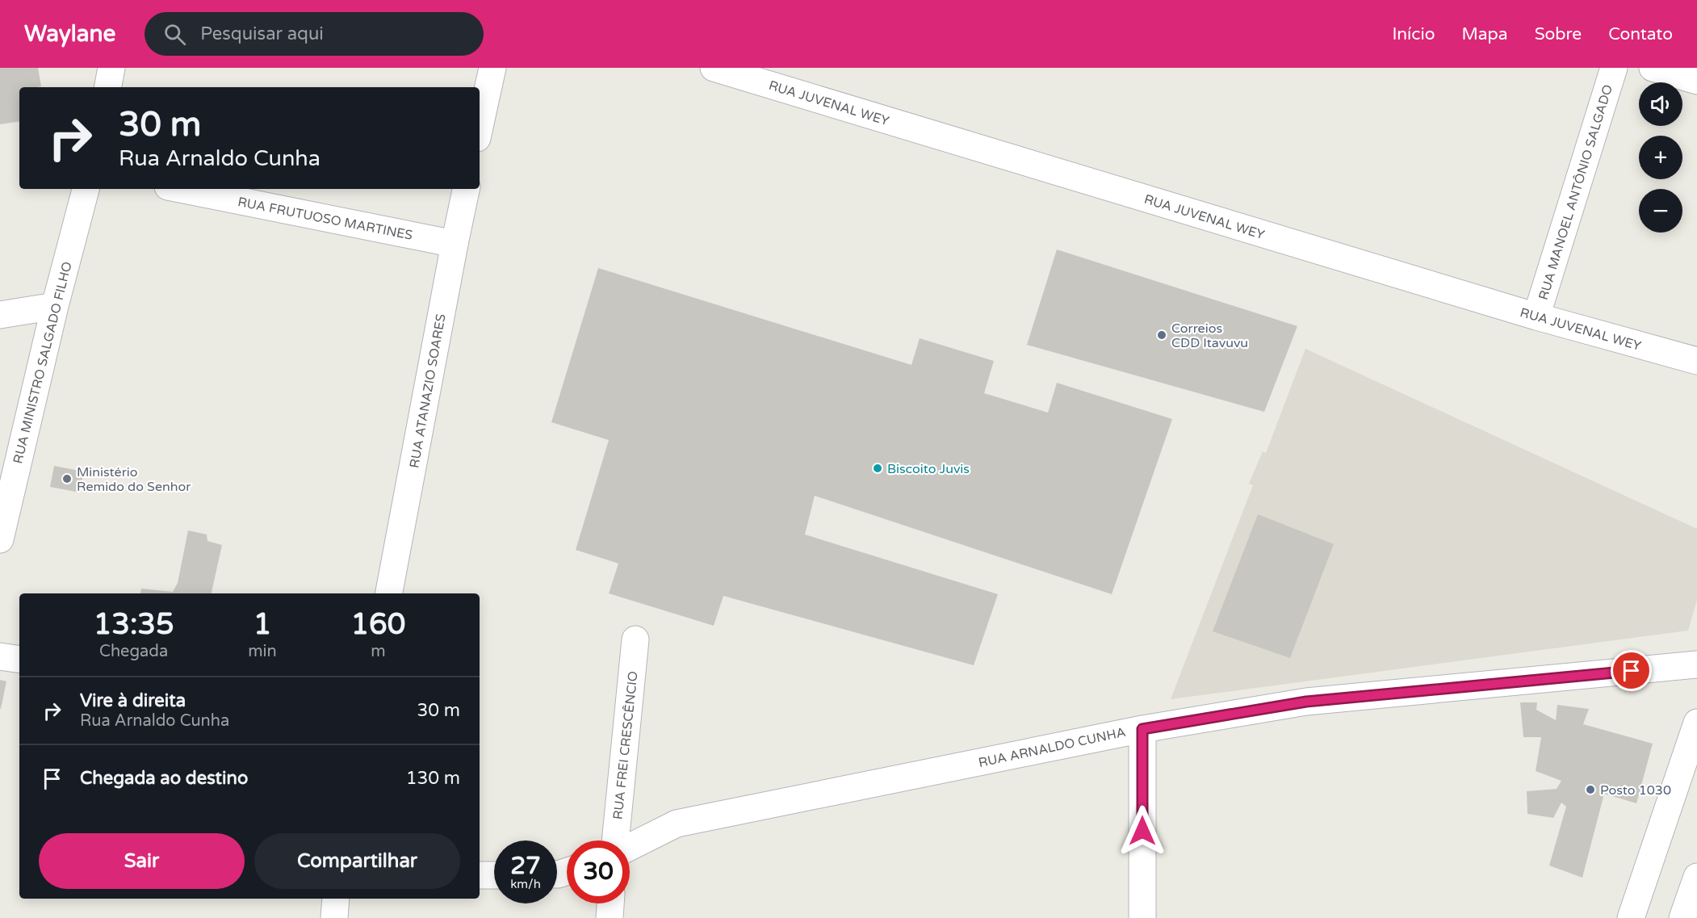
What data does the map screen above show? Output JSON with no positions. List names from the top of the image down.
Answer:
{
  "streets": {
    "street": [
      "RUA JUVENAL WEY",
      "RUA MANOEL ANTÔNIO SALGADO",
      "RUA FRUTUOSO MARTINES",
      "RUA MINISTRO SALGADO FILHO",
      "RUA ATANAZIO SOARES",
      "RUA FREI CRESCÊNCIO",
      "RUA ARNALDO CUNHA"
    ]
  },
  "crossings": [
    ["RUA JUVENAL WEY", "RUA MANOEL ANTÔNIO SALGADO"],
    ["RUA FRUTUOSO MARTINES", "RUA ATANAZIO SOARES"]
  ],
  "places": [
    "Correios CDD Itavuvu",
    "Biscoito Juvis",
    "Ministério Remido do Senhor",
    "Posto 1030"
  ],
  "page": {
    "header": "Waylane",
    "search": "Pesquisar aqui",
    "nav": [
      "Início",
      "Mapa",
      "Sobre",
      "Contato"
    ],
    "map_buttons": ["+", "−"],
    "turn": ["30 m", "Rua Arnaldo Cunha"],
    "eta": [
      "13:35",
      "Chegada",
      "1",
      "min",
      "160",
      "m"
    ],
    "list": [
      {
        "name": "Vire à direita",
        "note": "Rua Arnaldo Cunha",
        "value": "30 m"
      },
      {
        "name": "Chegada ao destino",
        "value": "130 m"
      }
    ],
    "buttons": ["Sair", "Compartilhar"],
    "speed": "27 km/h",
    "limit": "30"
  }
}
